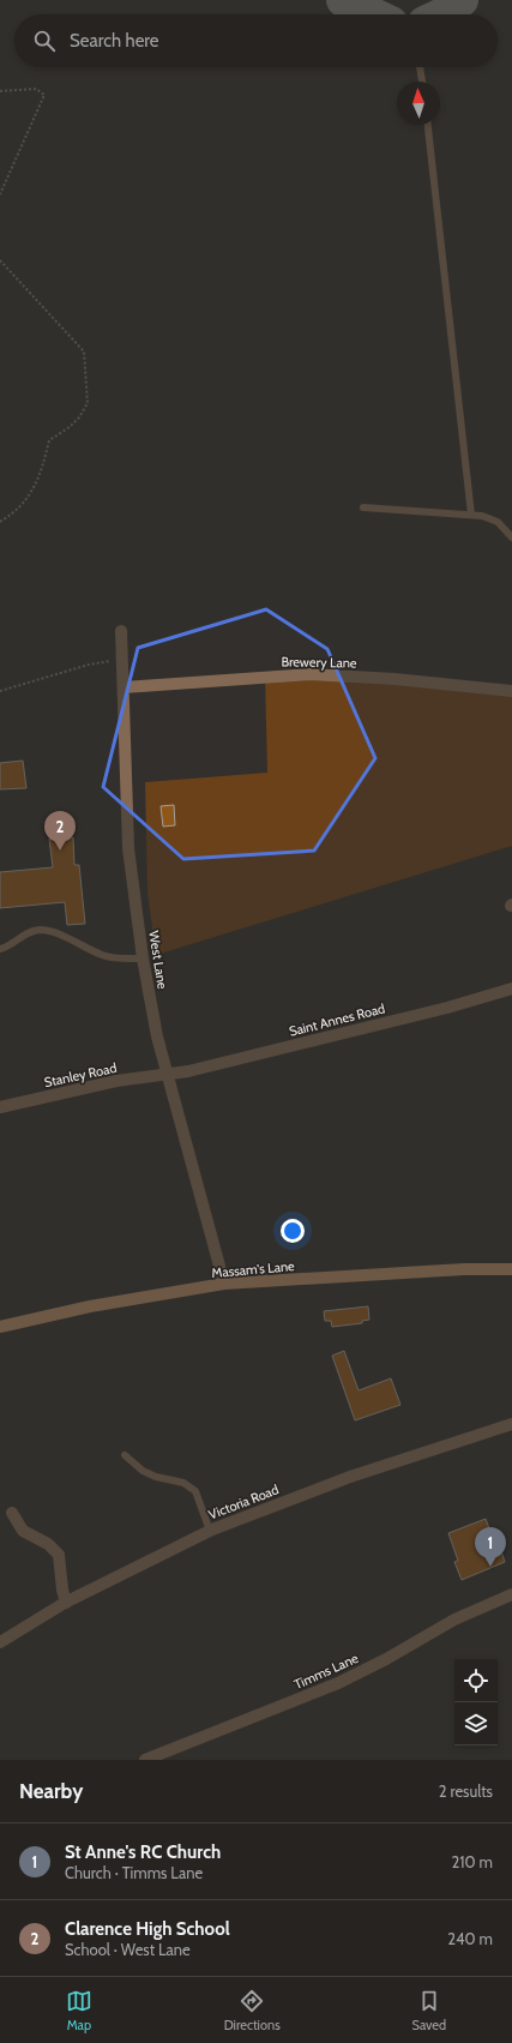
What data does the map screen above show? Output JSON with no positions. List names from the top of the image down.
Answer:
{
  "streets": {
    "street": [
      "Brewery Lane",
      "West Lane",
      "Saint Annes Road",
      "Stanley Road",
      "Massam's Lane",
      "Victoria Road",
      "Timms Lane"
    ]
  },
  "crossings": [
    ["Brewery Lane", "West Lane"],
    ["West Lane", "Saint Annes Road"],
    ["West Lane", "Stanley Road"],
    ["West Lane", "Massam's Lane"],
    ["Saint Annes Road", "Stanley Road"]
  ],
  "north": "top",
  "page": {
    "search": "Search here",
    "pins": ["2", "1"],
    "heading": ["Nearby", "2 results"],
    "list": [
      {
        "mark": "1",
        "name": "St Anne's RC Church",
        "note": "Church · Timms Lane",
        "value": "210 m"
      },
      {
        "mark": "2",
        "name": "Clarence High School",
        "note": "School · West Lane",
        "value": "240 m"
      }
    ],
    "nav": ["Map", "Directions", "Saved"]
  }
}
